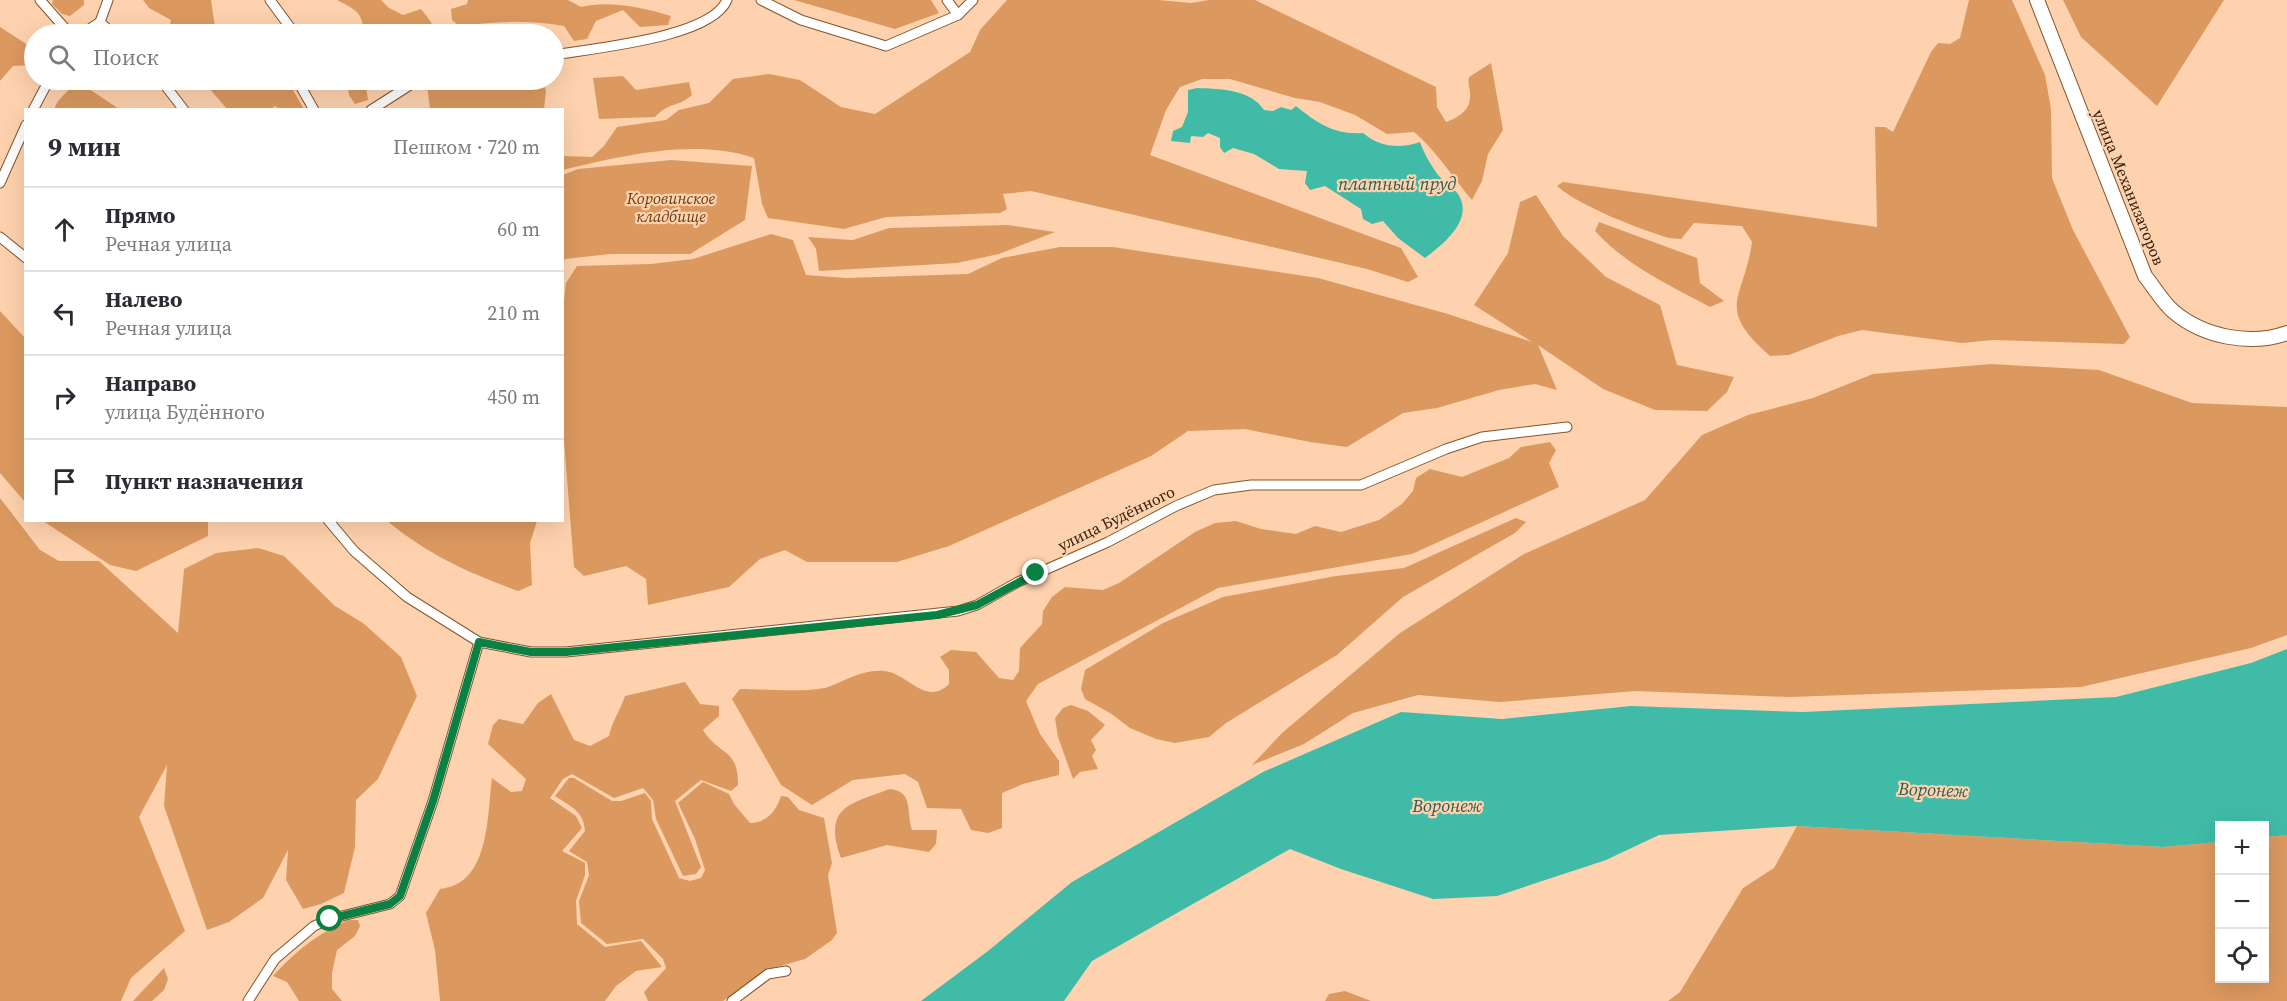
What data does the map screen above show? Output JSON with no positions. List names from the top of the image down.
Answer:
{
  "streets": {
    "main road": ["улица Механизаторов"],
    "street": ["улица Будённого"]
  },
  "water": ["платный пруд", "Воронеж"],
  "parks": ["Коровинское кладбище"],
  "page": {
    "search": "Поиск",
    "heading": ["9 мин", "Пешком · 720 m"],
    "list": [
      ["Прямо", "Речная улица", "60 m"],
      ["Налево", "Речная улица", "210 m"],
      ["Направо", "улица Будённого", "450 m"],
      "Пункт назначения"
    ],
    "map_buttons": ["+", "−"]
  }
}
